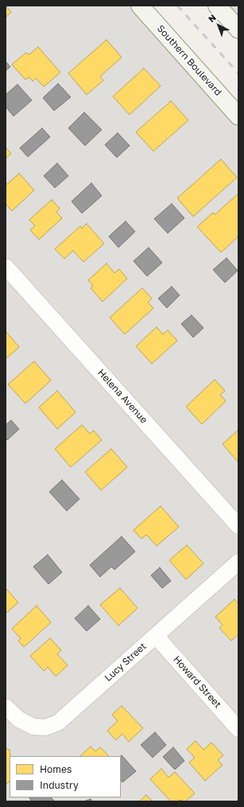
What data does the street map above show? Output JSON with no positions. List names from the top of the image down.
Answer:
{
  "streets": {
    "street": [
      "Southern Boulevard",
      "Helena Avenue",
      "Lucy Street",
      "Howard Street"
    ]
  },
  "crossings": [
    ["Lucy Street", "Howard Street"]
  ],
  "legend": ["Homes", "Industry"],
  "north": "top left"
}
